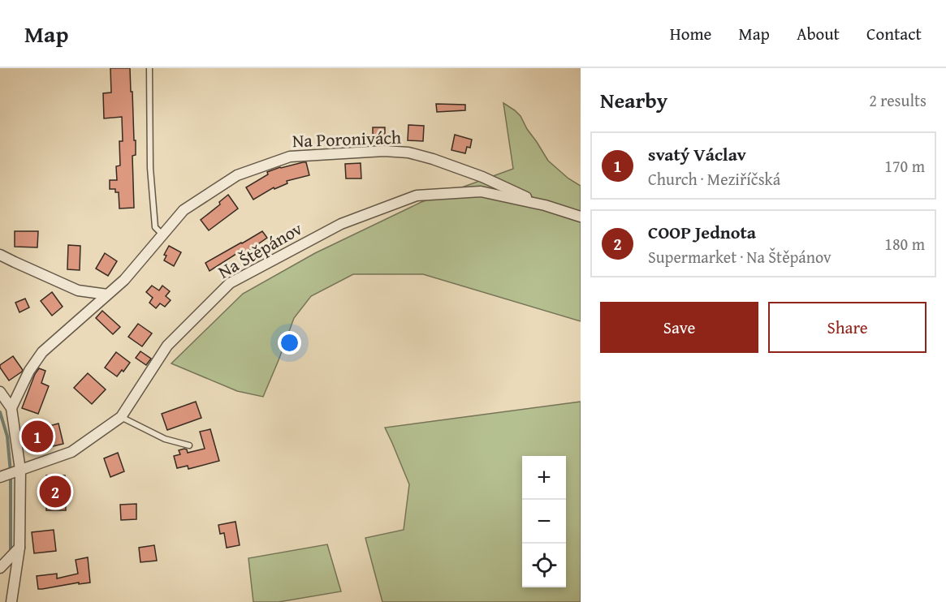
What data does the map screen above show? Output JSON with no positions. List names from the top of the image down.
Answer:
{
  "streets": {
    "street": ["Na Poronivách", "Na Štěpánov"]
  },
  "crossings": [
    ["Na Poronivách", "Na Štěpánov"]
  ],
  "page": {
    "header": "Map",
    "nav": [
      "Home",
      "Map",
      "About",
      "Contact"
    ],
    "heading": ["Nearby", "2 results"],
    "list": [
      {
        "mark": "1",
        "name": "svatý Václav",
        "note": "Church · Meziříčská",
        "value": "170 m"
      },
      {
        "mark": "2",
        "name": "COOP Jednota",
        "note": "Supermarket · Na Štěpánov",
        "value": "180 m"
      }
    ],
    "buttons": ["Save", "Share"],
    "pins": ["1", "2"],
    "map_buttons": ["+", "−"]
  }
}
